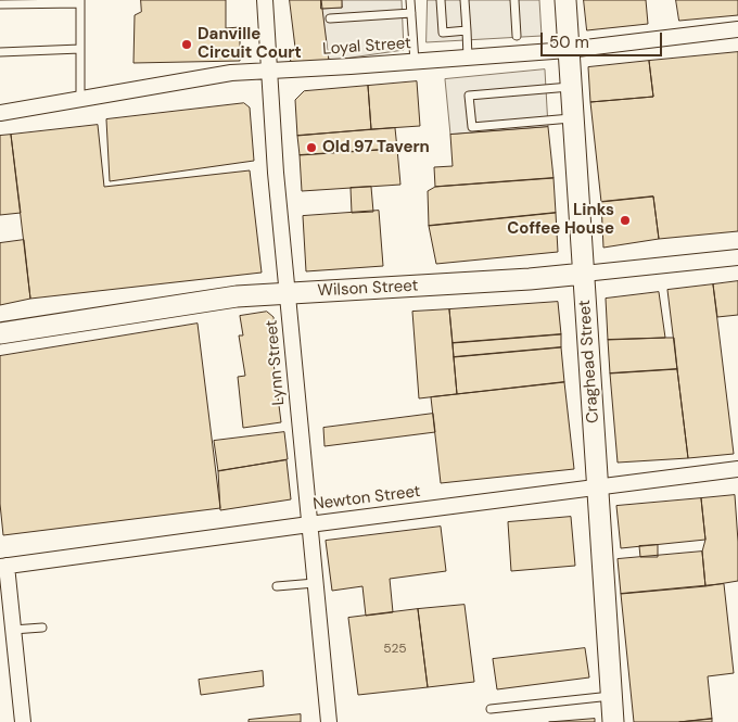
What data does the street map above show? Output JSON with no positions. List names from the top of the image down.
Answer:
{
  "streets": {
    "main road": ["Wilson Street", "Craghead Street"],
    "street": ["Loyal Street", "Lynn Street", "Newton Street"]
  },
  "crossings": [
    ["Loyal Street", "Craghead Street"],
    ["Loyal Street", "Lynn Street"],
    ["Wilson Street", "Craghead Street"],
    ["Wilson Street", "Lynn Street"],
    ["Craghead Street", "Newton Street"],
    ["Lynn Street", "Newton Street"]
  ],
  "places": ["Danville Circuit Court", "Old 97 Tavern", "Links Coffee House"],
  "house_numbers": ["525"],
  "scale_bar": "50 m"
}
